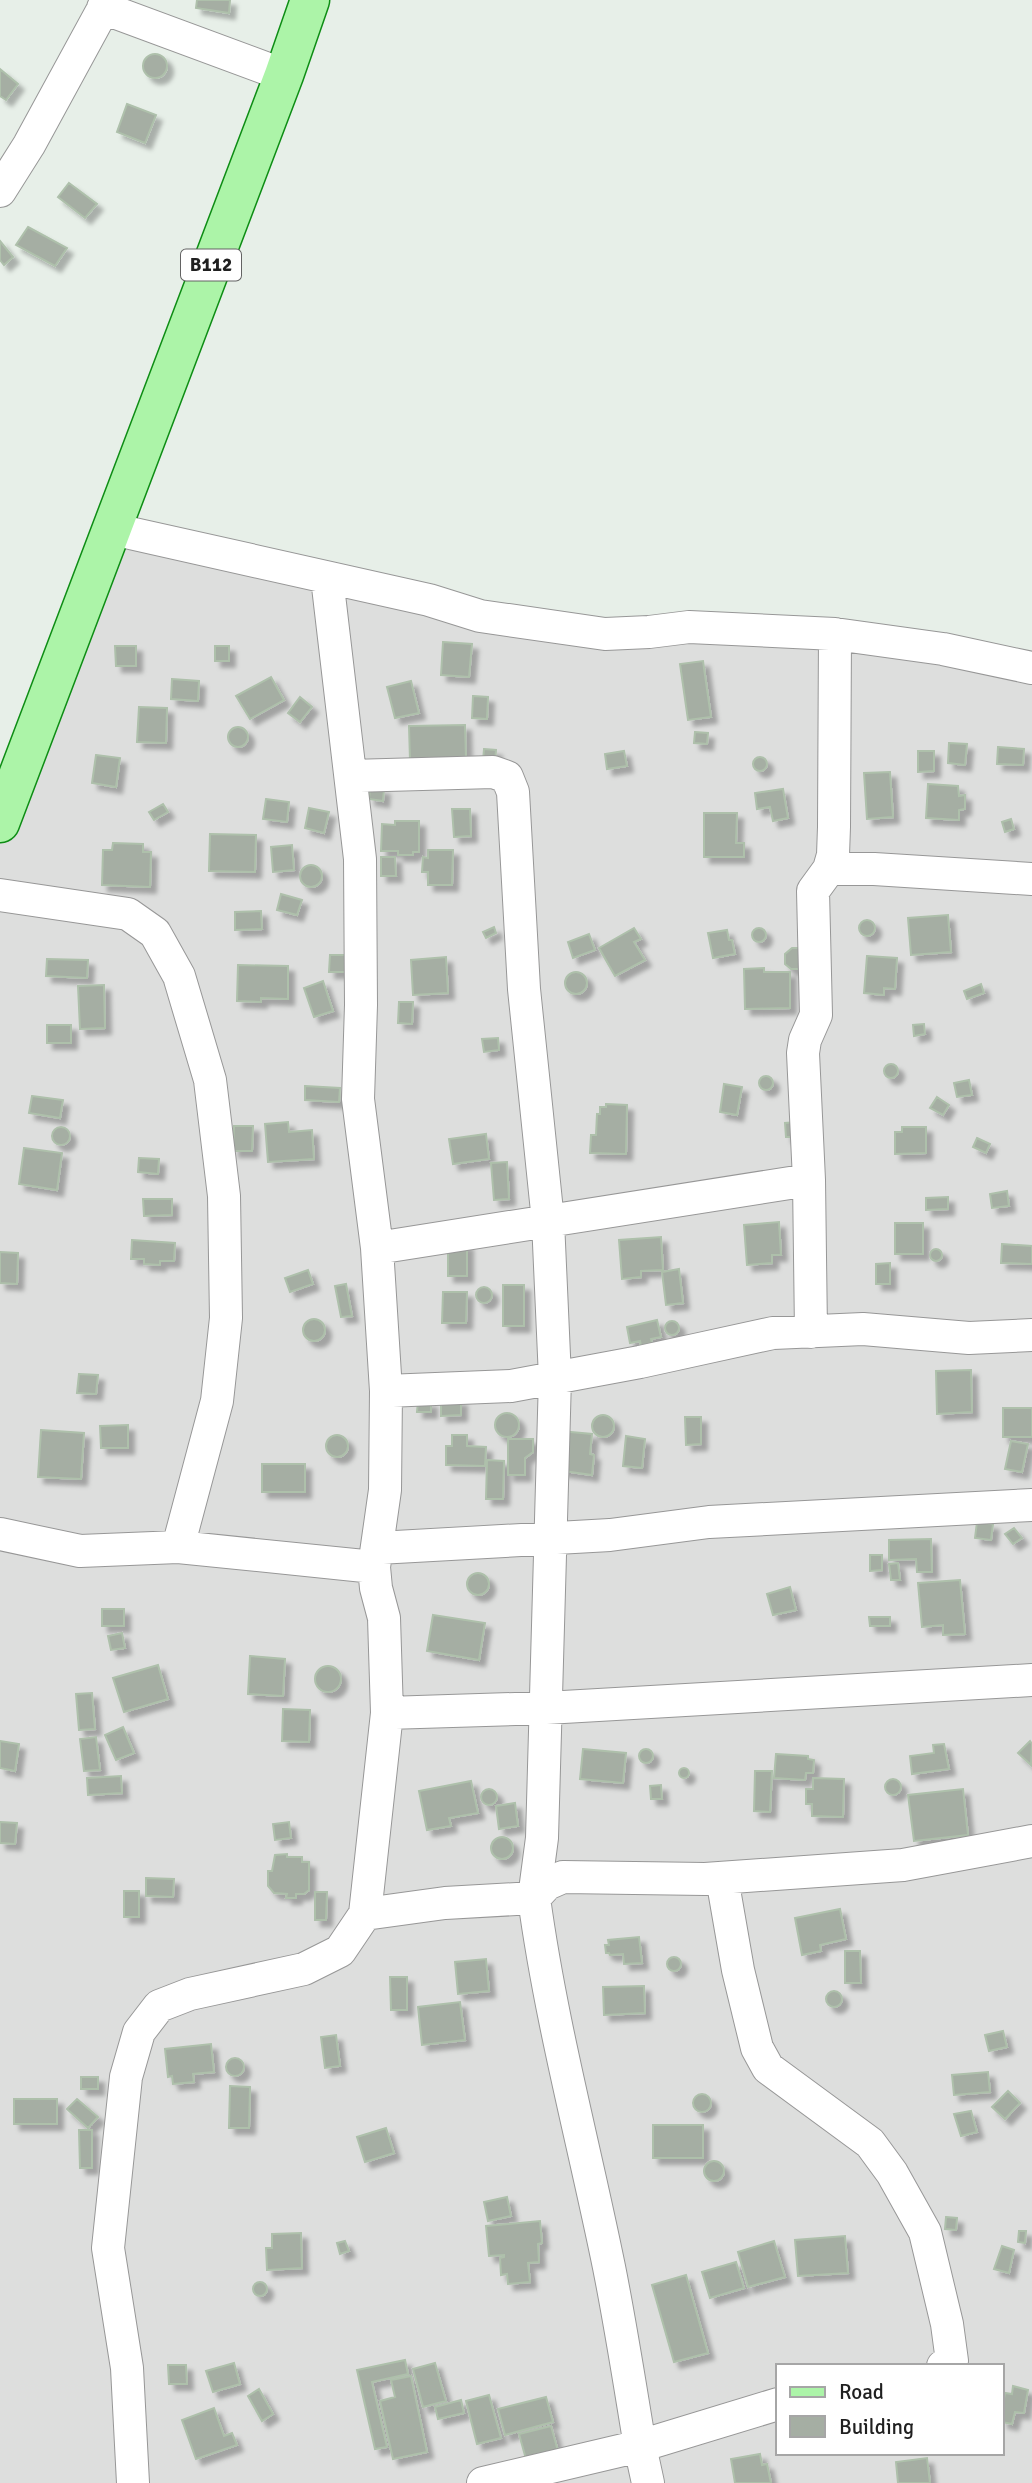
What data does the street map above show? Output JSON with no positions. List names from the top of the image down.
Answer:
{
  "streets": {
    "main road": ["B112"]
  },
  "legend": ["Road", "Building"]
}
